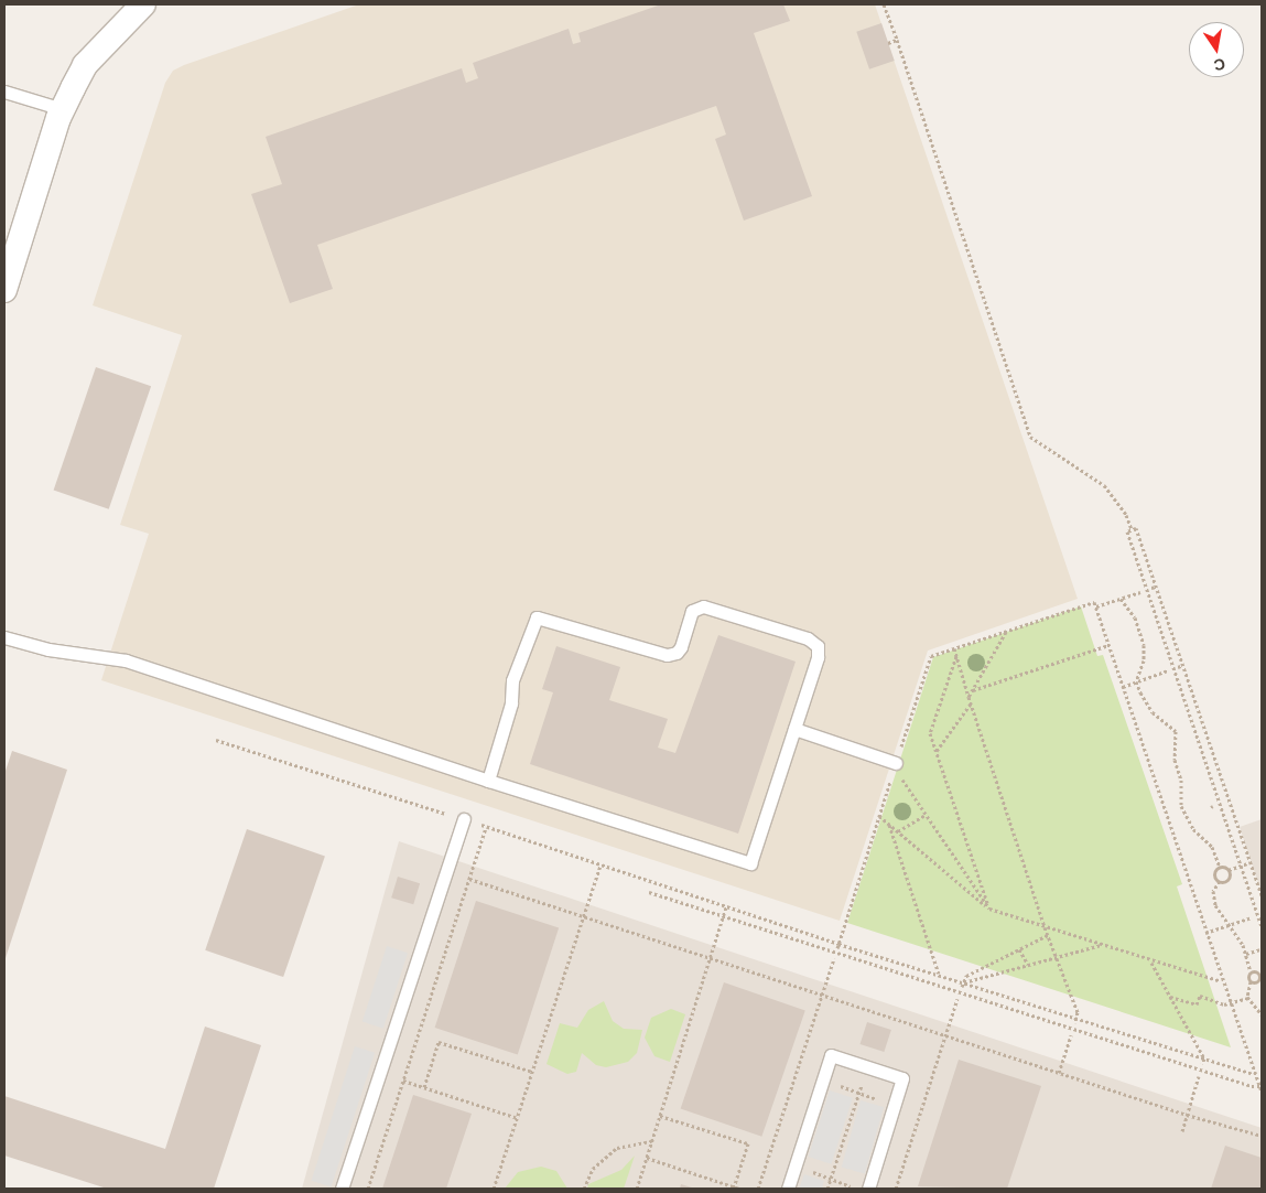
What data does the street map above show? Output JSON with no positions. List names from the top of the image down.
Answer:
{
  "north": "bottom"
}
